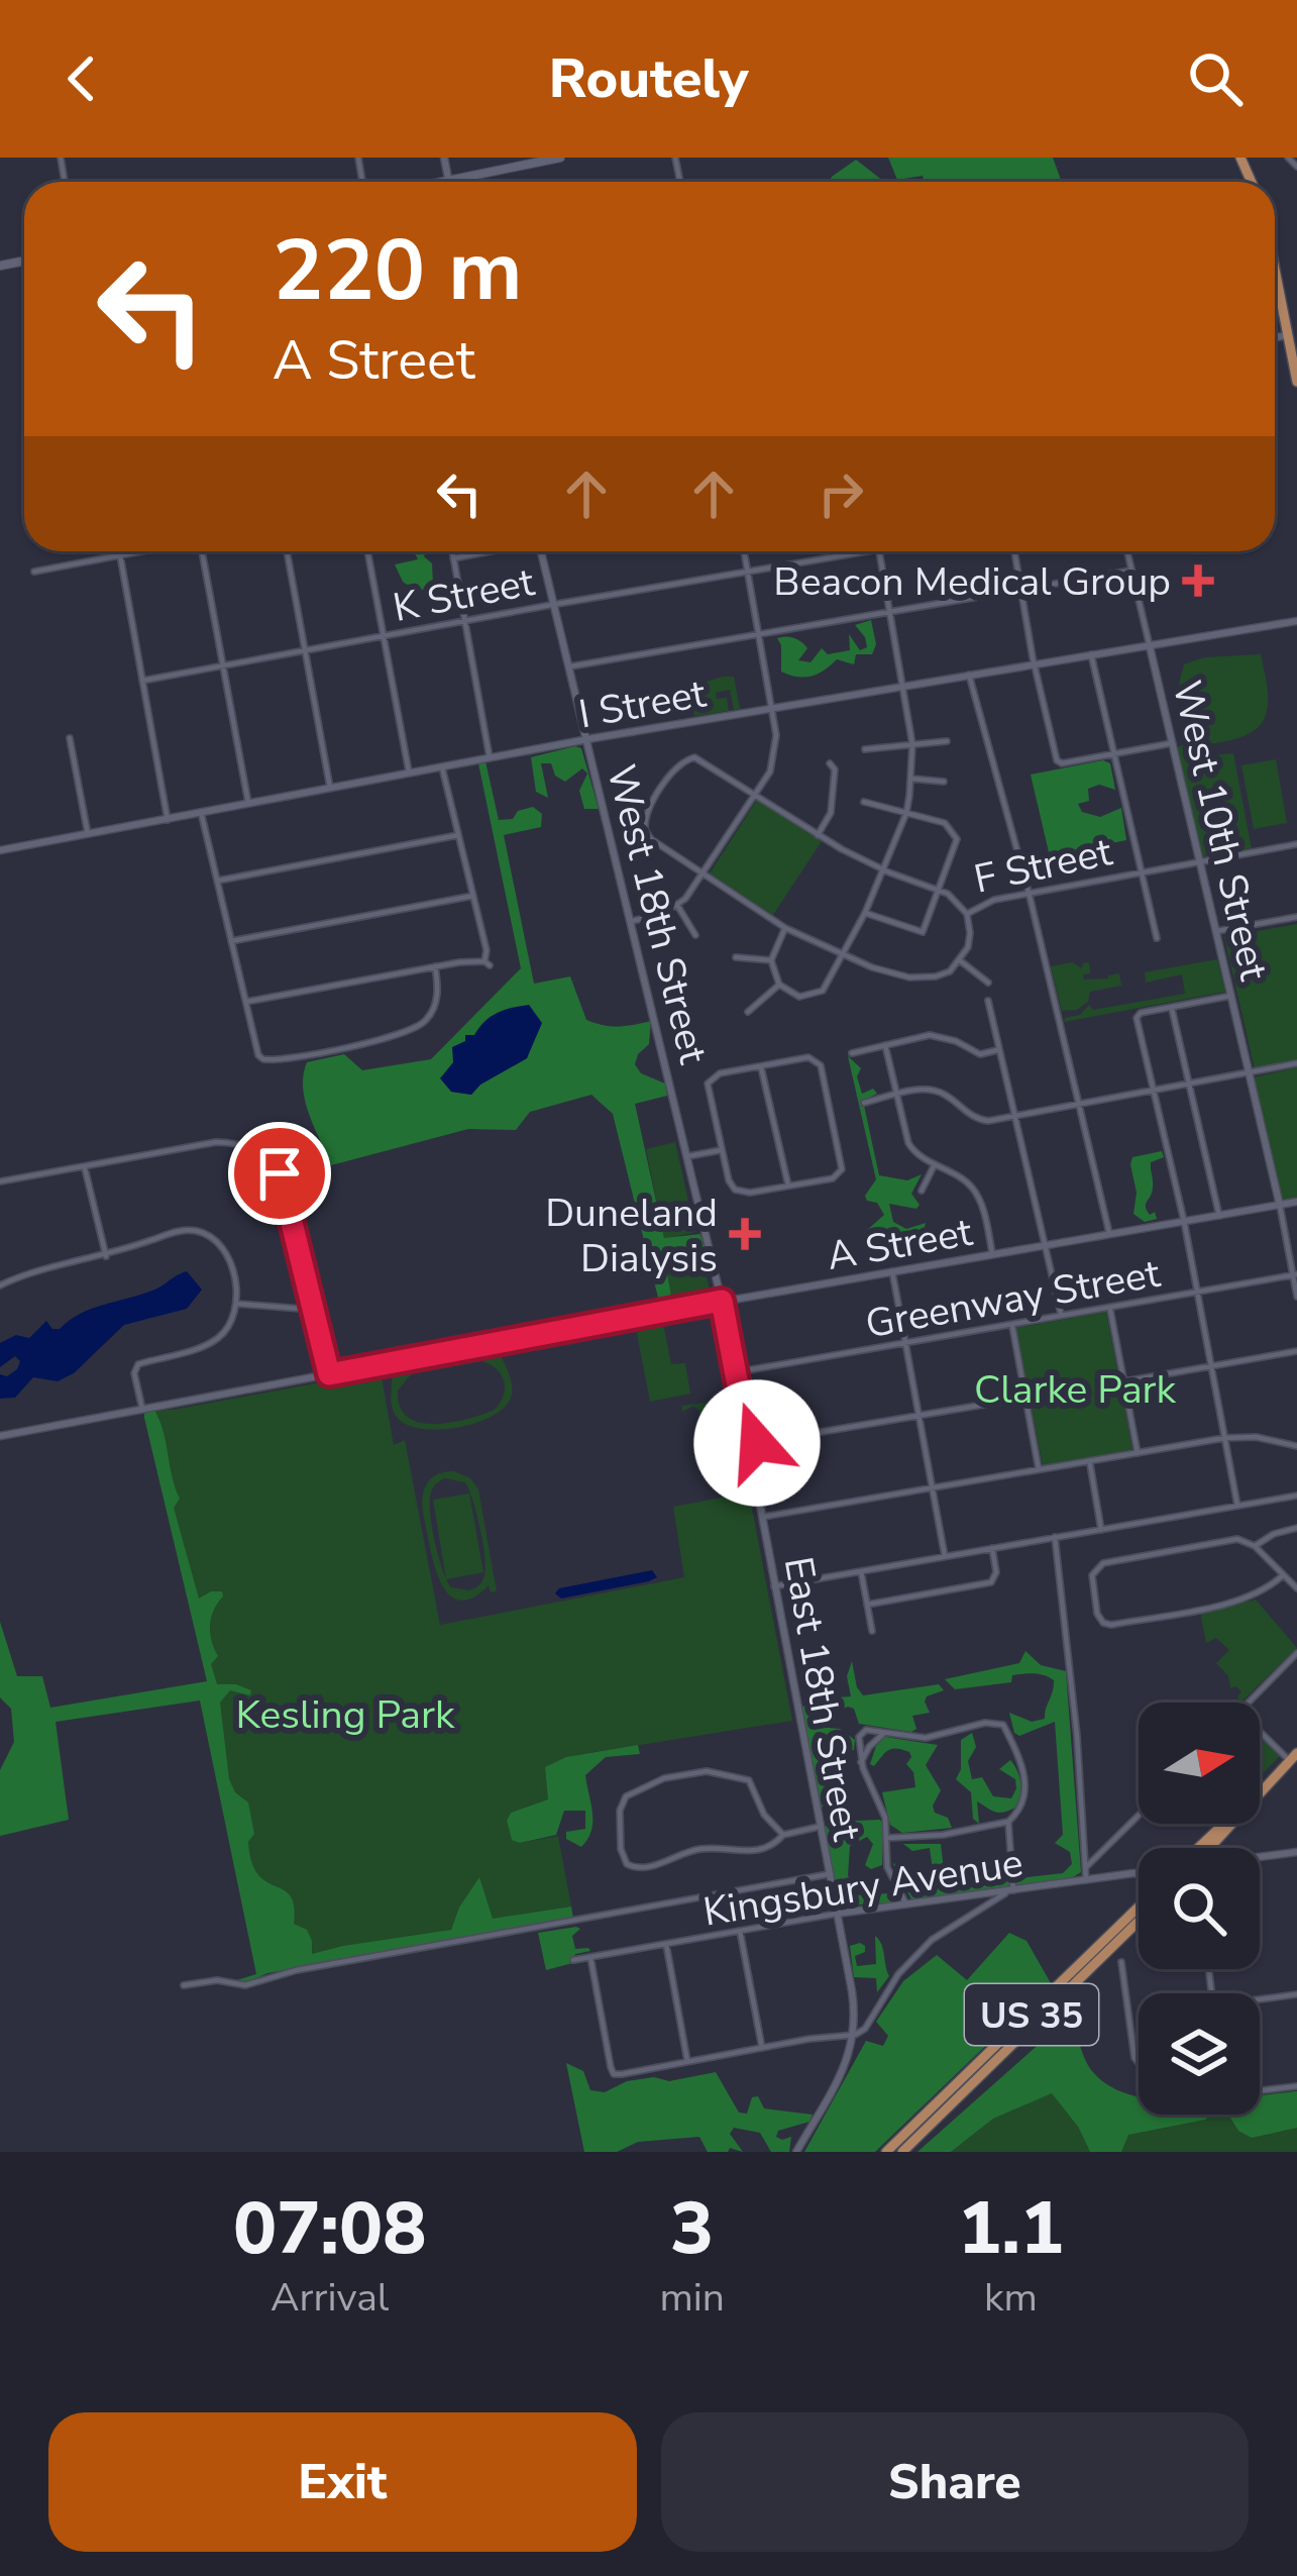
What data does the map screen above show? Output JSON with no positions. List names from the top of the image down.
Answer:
{
  "streets": {
    "main road": ["US 35"],
    "street": [
      "K Street",
      "I Street",
      "West 10th Street",
      "F Street",
      "West 18th Street",
      "A Street",
      "Greenway Street",
      "East 18th Street",
      "Kingsbury Avenue"
    ]
  },
  "crossings": [
    ["K Street", "West 18th Street"],
    ["I Street", "West 10th Street"],
    ["I Street", "West 18th Street"],
    ["West 10th Street", "F Street"],
    ["West 10th Street", "A Street"],
    ["West 18th Street", "A Street"],
    ["West 18th Street", "East 18th Street"],
    ["A Street", "East 18th Street"],
    ["Greenway Street", "East 18th Street"],
    ["East 18th Street", "Kingsbury Avenue"]
  ],
  "parks": ["Clarke Park", "Kesling Park"],
  "places": {
    "health": ["Beacon Medical Group", "Duneland Dialysis"]
  },
  "north": "right",
  "page": {
    "header": "Routely",
    "turn": ["220 m", "A Street"],
    "eta": [
      "07:08",
      "Arrival",
      "3",
      "min",
      "1.1",
      "km"
    ],
    "buttons": ["Exit", "Share"]
  }
}
